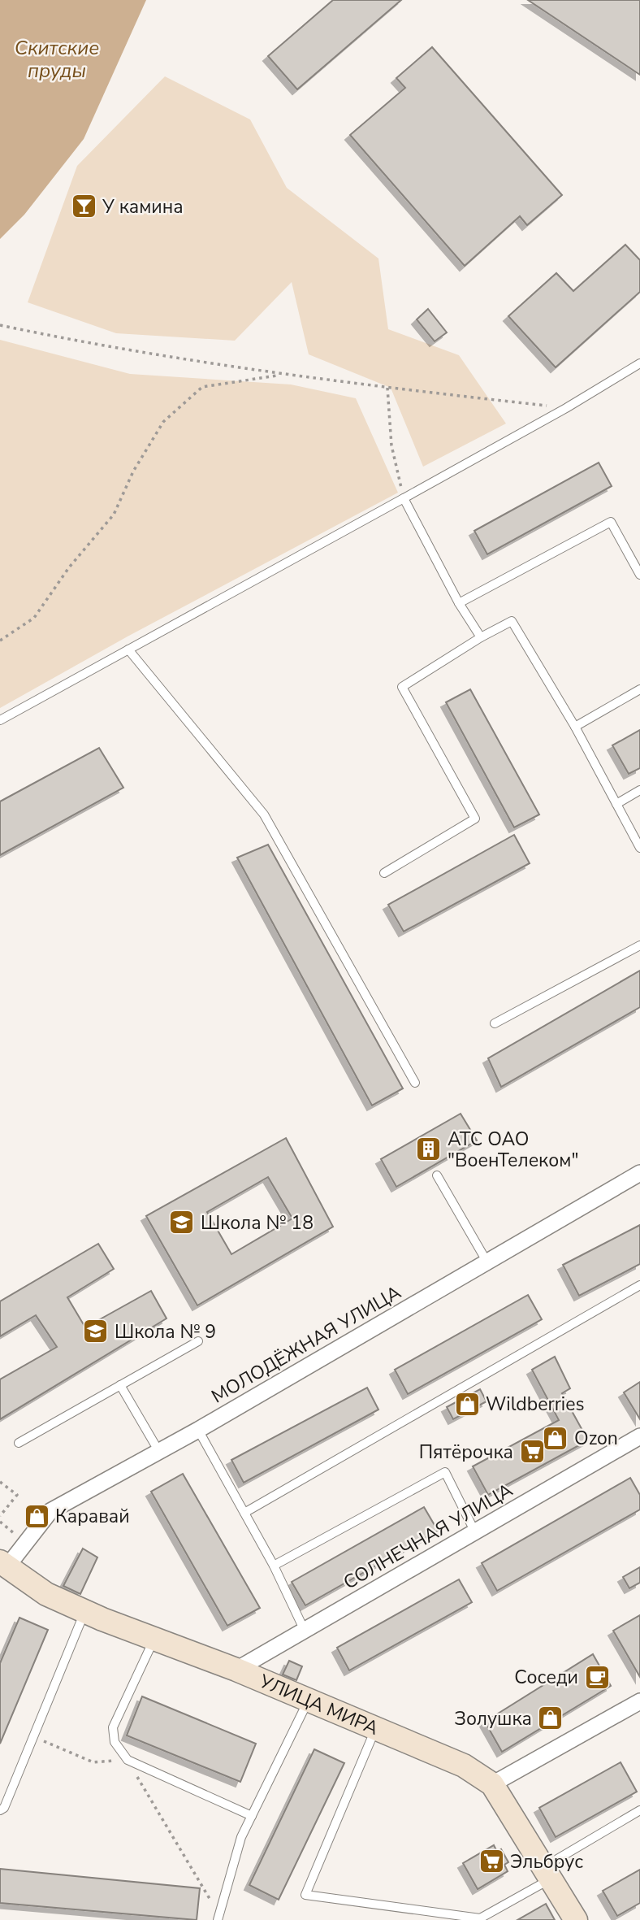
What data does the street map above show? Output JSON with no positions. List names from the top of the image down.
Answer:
{
  "streets": {
    "street": ["МОЛОДЁЖНАЯ УЛИЦА", "СОЛНЕЧНАЯ УЛИЦА", "УЛИЦА МИРА"]
  },
  "crossings": [
    ["МОЛОДЁЖНАЯ УЛИЦА", "УЛИЦА МИРА"],
    ["СОЛНЕЧНАЯ УЛИЦА", "УЛИЦА МИРА"]
  ],
  "water": ["Скитские пруды"],
  "places": {
    "bar": ["У камина"],
    "building": ["АТС ОАО \"ВоенТелеком\""],
    "school or university": ["Школа № 18", "Школа № 9"],
    "shop": [
      "Wildberries",
      "Ozon",
      "Каравай",
      "Золушка"
    ],
    "supermarket": ["Пятёрочка", "Эльбрус"],
    "cafe": ["Соседи"]
  }
}
